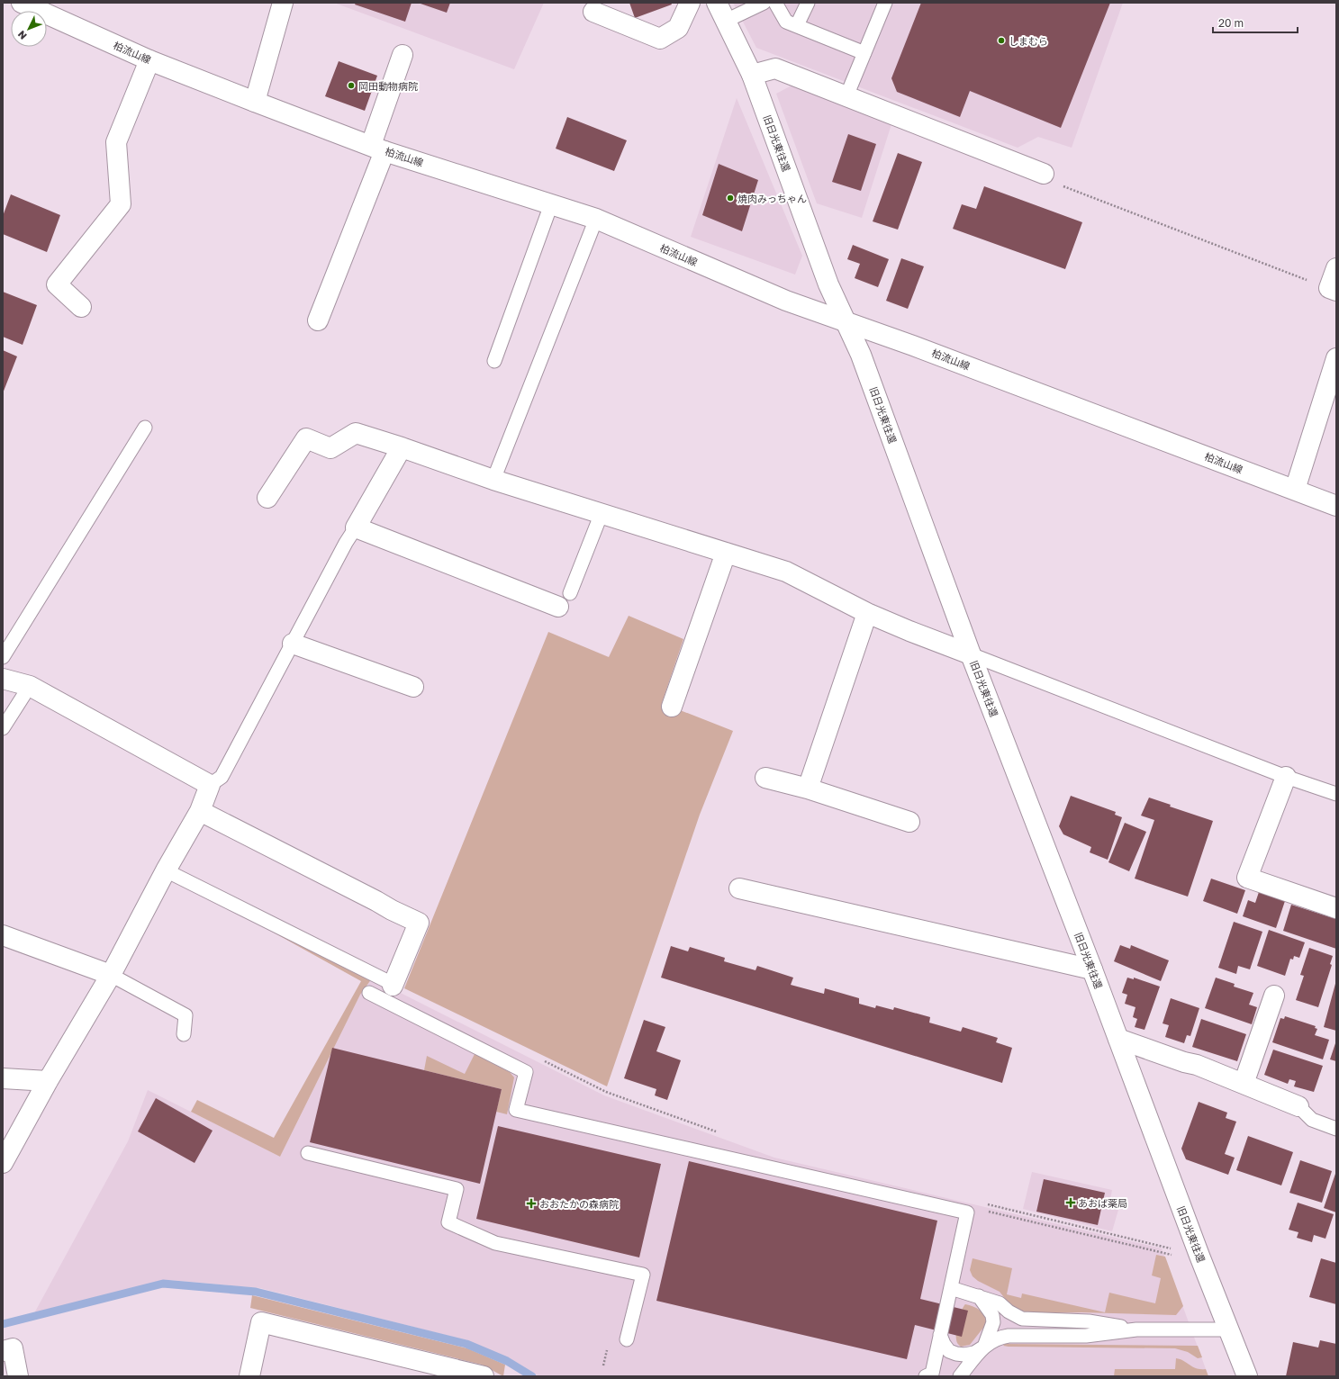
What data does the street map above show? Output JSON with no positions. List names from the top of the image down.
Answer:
{
  "streets": {
    "street": ["柏流山線", "旧日光東往還"]
  },
  "crossings": [
    ["柏流山線", "旧日光東往還"]
  ],
  "places": {
    "other": ["しまむら", "岡田動物病院", "焼肉みっちゃん"],
    "health": ["あおば薬局", "おおたかの森病院"]
  },
  "scale_bar": "20 m",
  "north": "bottom left"
}
